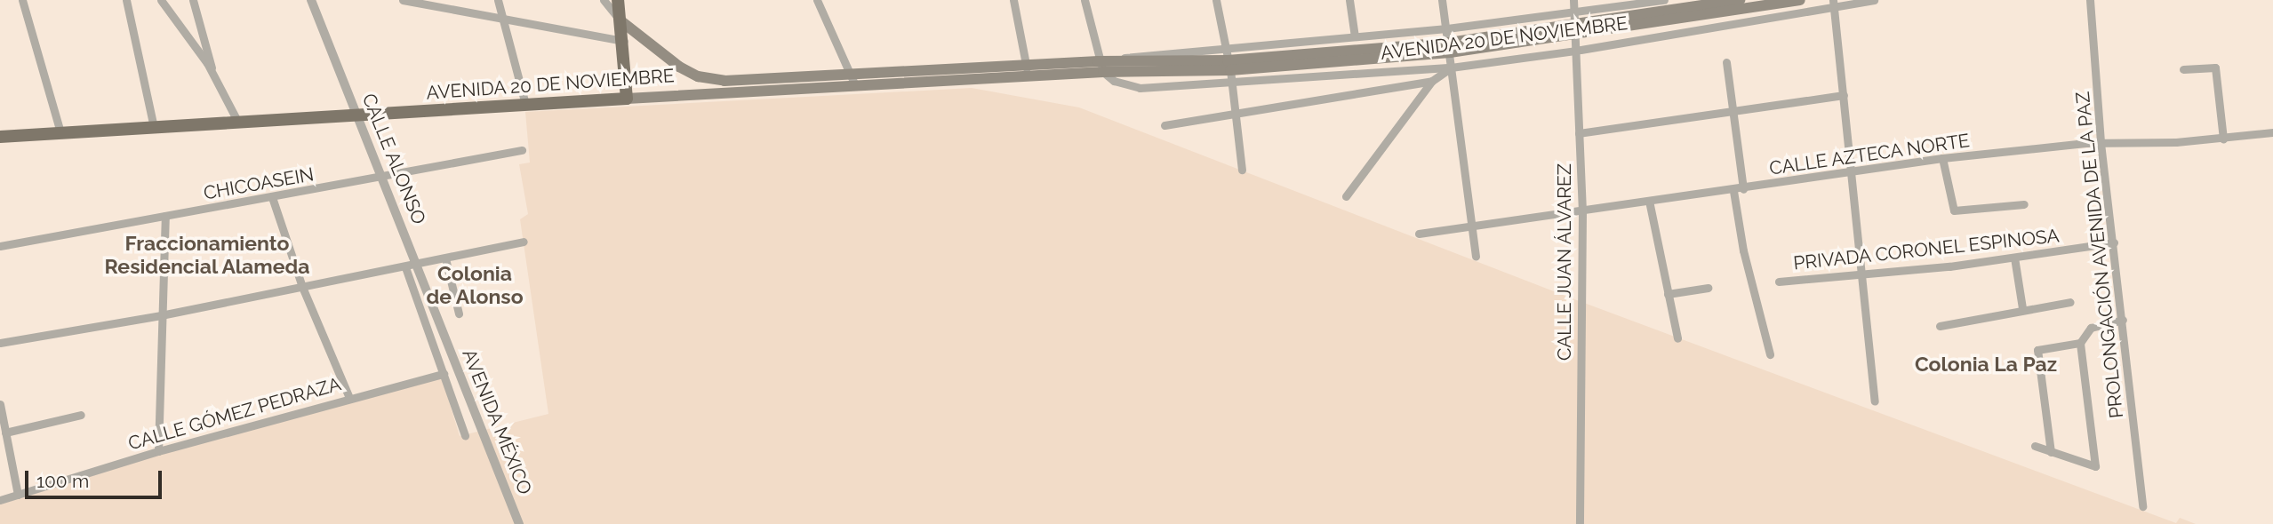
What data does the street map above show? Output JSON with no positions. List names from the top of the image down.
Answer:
{
  "streets": {
    "main road": ["AVENIDA 20 DE NOVIEMBRE"],
    "street": [
      "CALLE AZTECA NORTE",
      "CALLE ALONSO",
      "CHICOASEIN",
      "PRIVADA CORONEL ESPINOSA",
      "PROLONGACIÓN AVENIDA DE LA PAZ",
      "CALLE JUAN ÁLVAREZ",
      "CALLE GÓMEZ PEDRAZA",
      "AVENIDA MÉXICO"
    ]
  },
  "crossings": [
    ["AVENIDA 20 DE NOVIEMBRE", "CALLE ALONSO"],
    ["AVENIDA 20 DE NOVIEMBRE", "CALLE JUAN ÁLVAREZ"],
    ["CALLE AZTECA NORTE", "PROLONGACIÓN AVENIDA DE LA PAZ"],
    ["CALLE AZTECA NORTE", "CALLE JUAN ÁLVAREZ"],
    ["CALLE ALONSO", "CHICOASEIN"],
    ["CALLE ALONSO", "AVENIDA MÉXICO"],
    ["PRIVADA CORONEL ESPINOSA", "PROLONGACIÓN AVENIDA DE LA PAZ"]
  ],
  "districts": ["Fraccionamiento Residencial Alameda", "Colonia de Alonso", "Colonia La Paz"],
  "scale_bar": "100 m"
}
